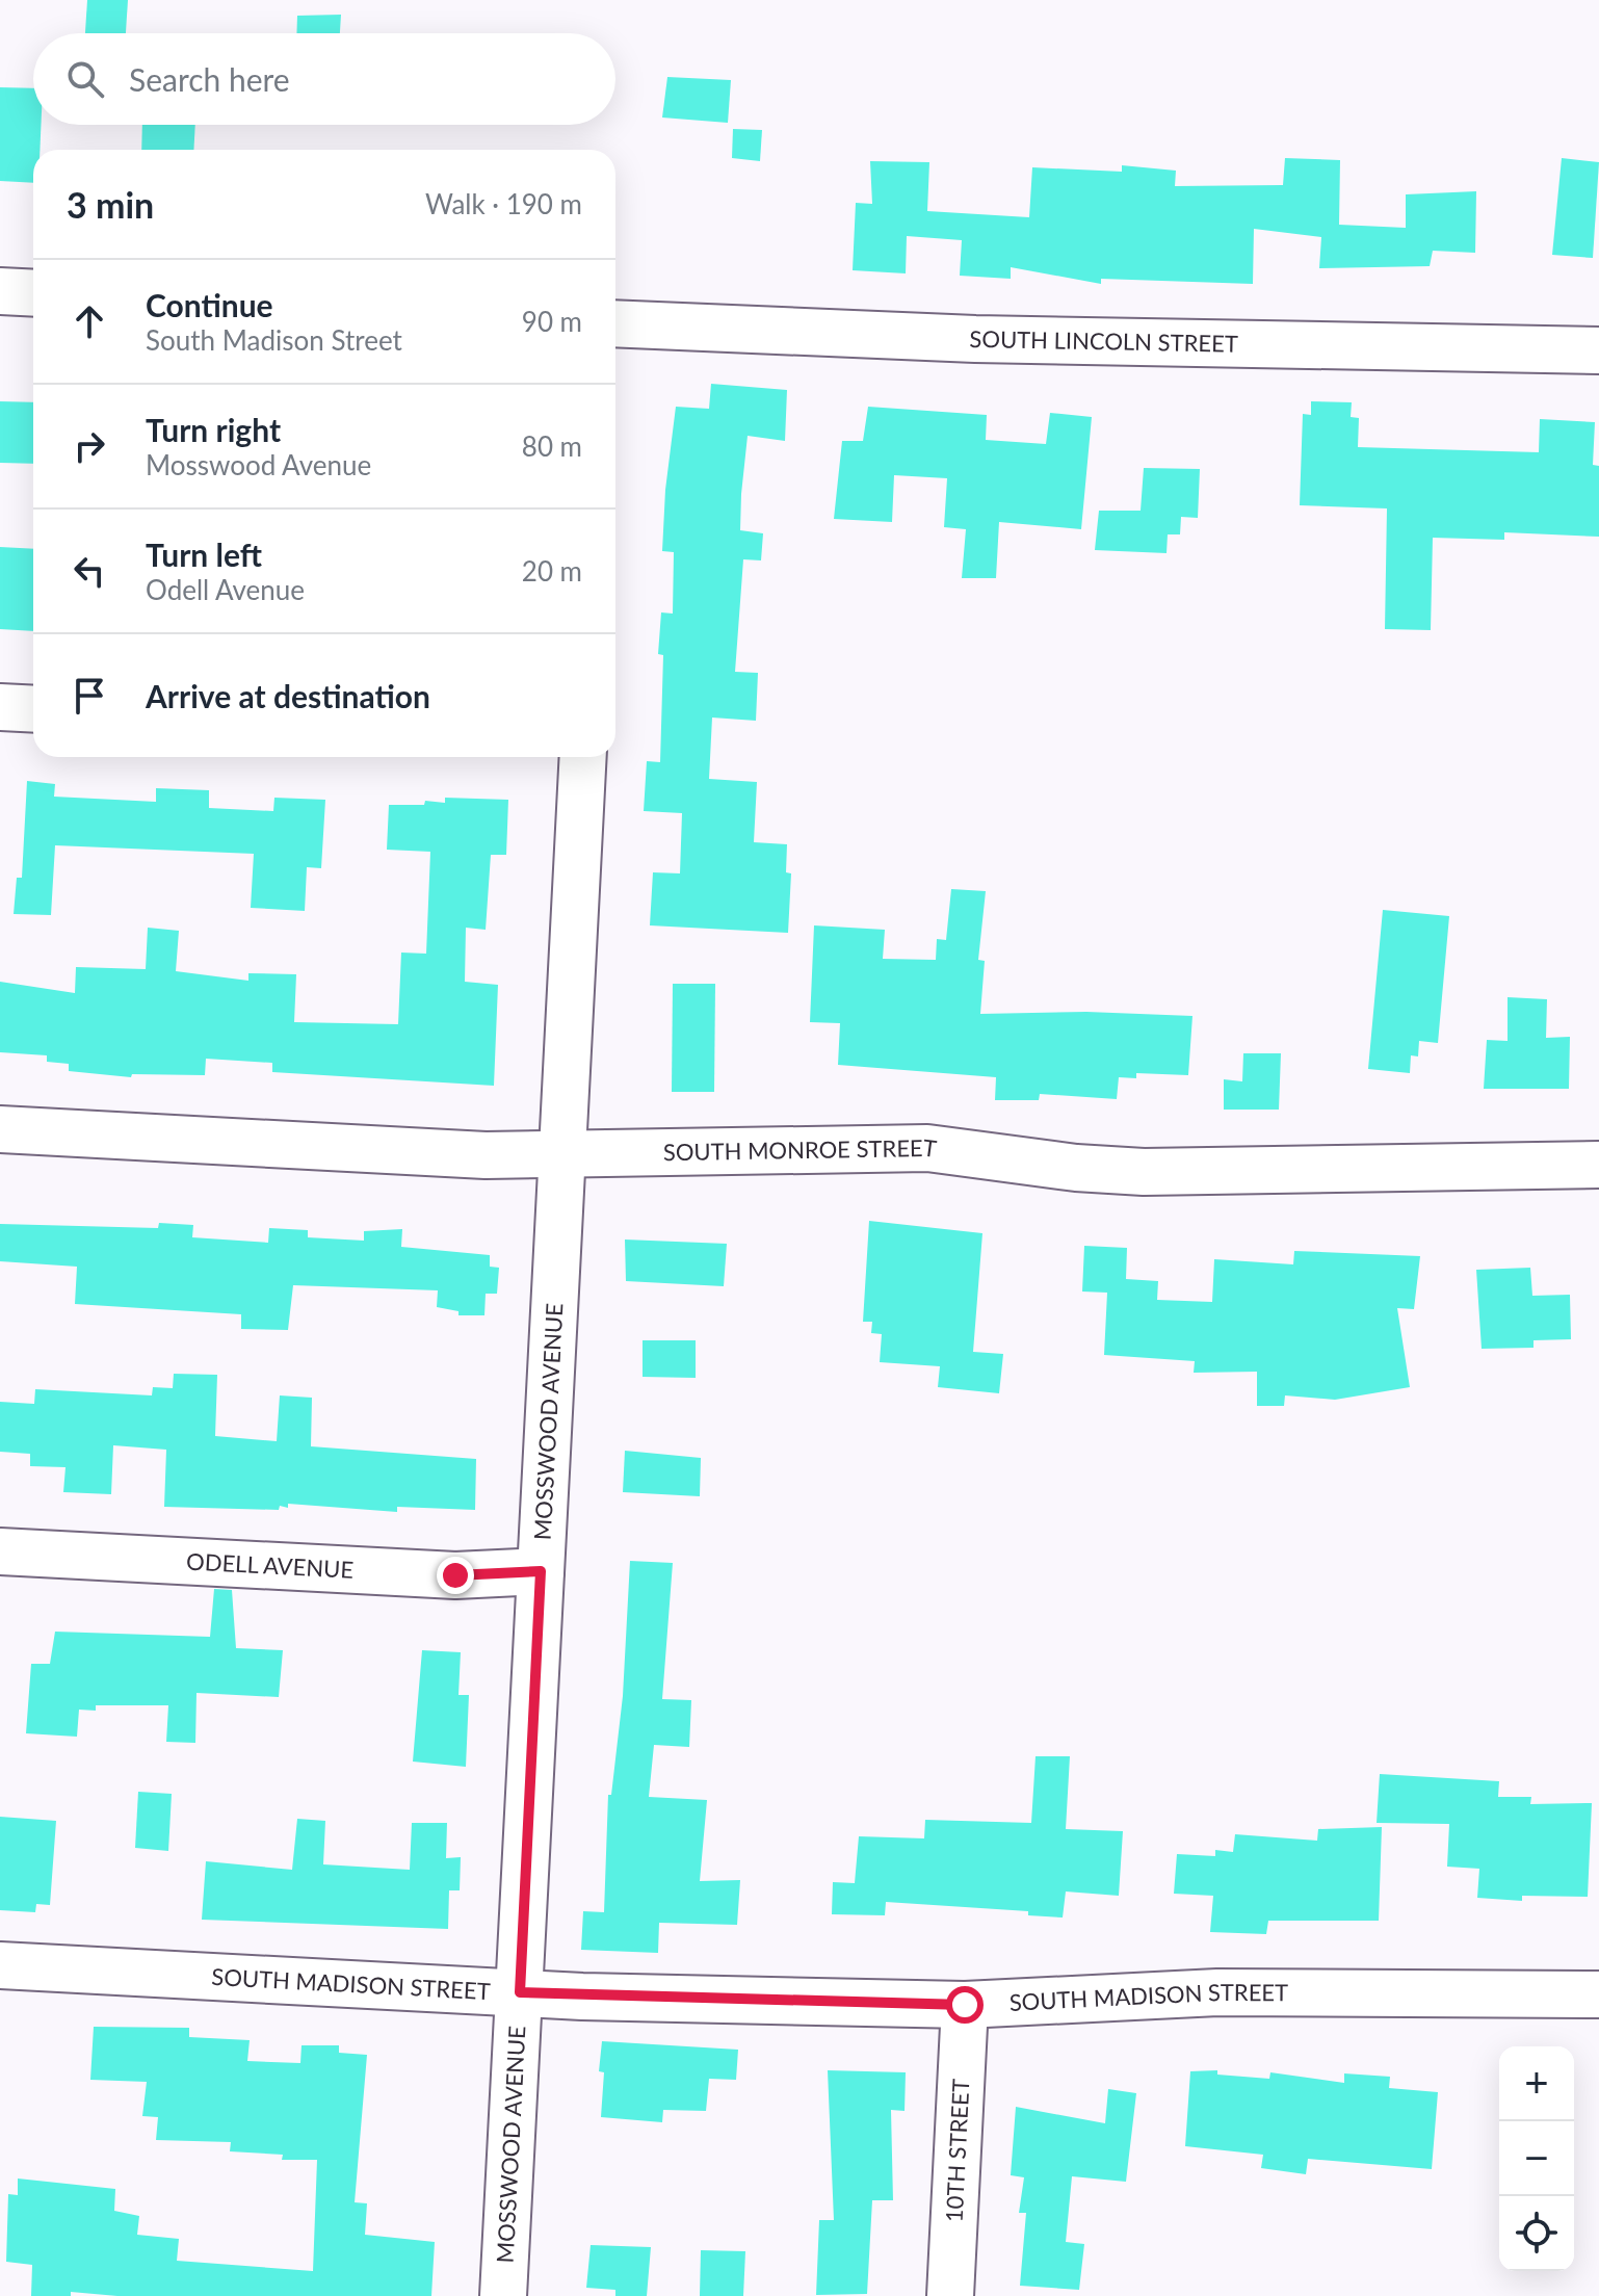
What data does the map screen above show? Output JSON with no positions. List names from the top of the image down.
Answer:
{
  "streets": {
    "street": [
      "SOUTH LINCOLN STREET",
      "SOUTH MONROE STREET",
      "MOSSWOOD AVENUE",
      "ODELL AVENUE",
      "SOUTH MADISON STREET",
      "10TH STREET"
    ]
  },
  "crossings": [
    ["SOUTH MONROE STREET", "MOSSWOOD AVENUE"],
    ["MOSSWOOD AVENUE", "ODELL AVENUE"],
    ["MOSSWOOD AVENUE", "SOUTH MADISON STREET"],
    ["SOUTH MADISON STREET", "10TH STREET"]
  ],
  "page": {
    "search": "Search here",
    "heading": ["3 min", "Walk · 190 m"],
    "list": [
      ["Continue", "South Madison Street", "90 m"],
      ["Turn right", "Mosswood Avenue", "80 m"],
      ["Turn left", "Odell Avenue", "20 m"],
      "Arrive at destination"
    ],
    "map_buttons": ["+", "−"]
  }
}
